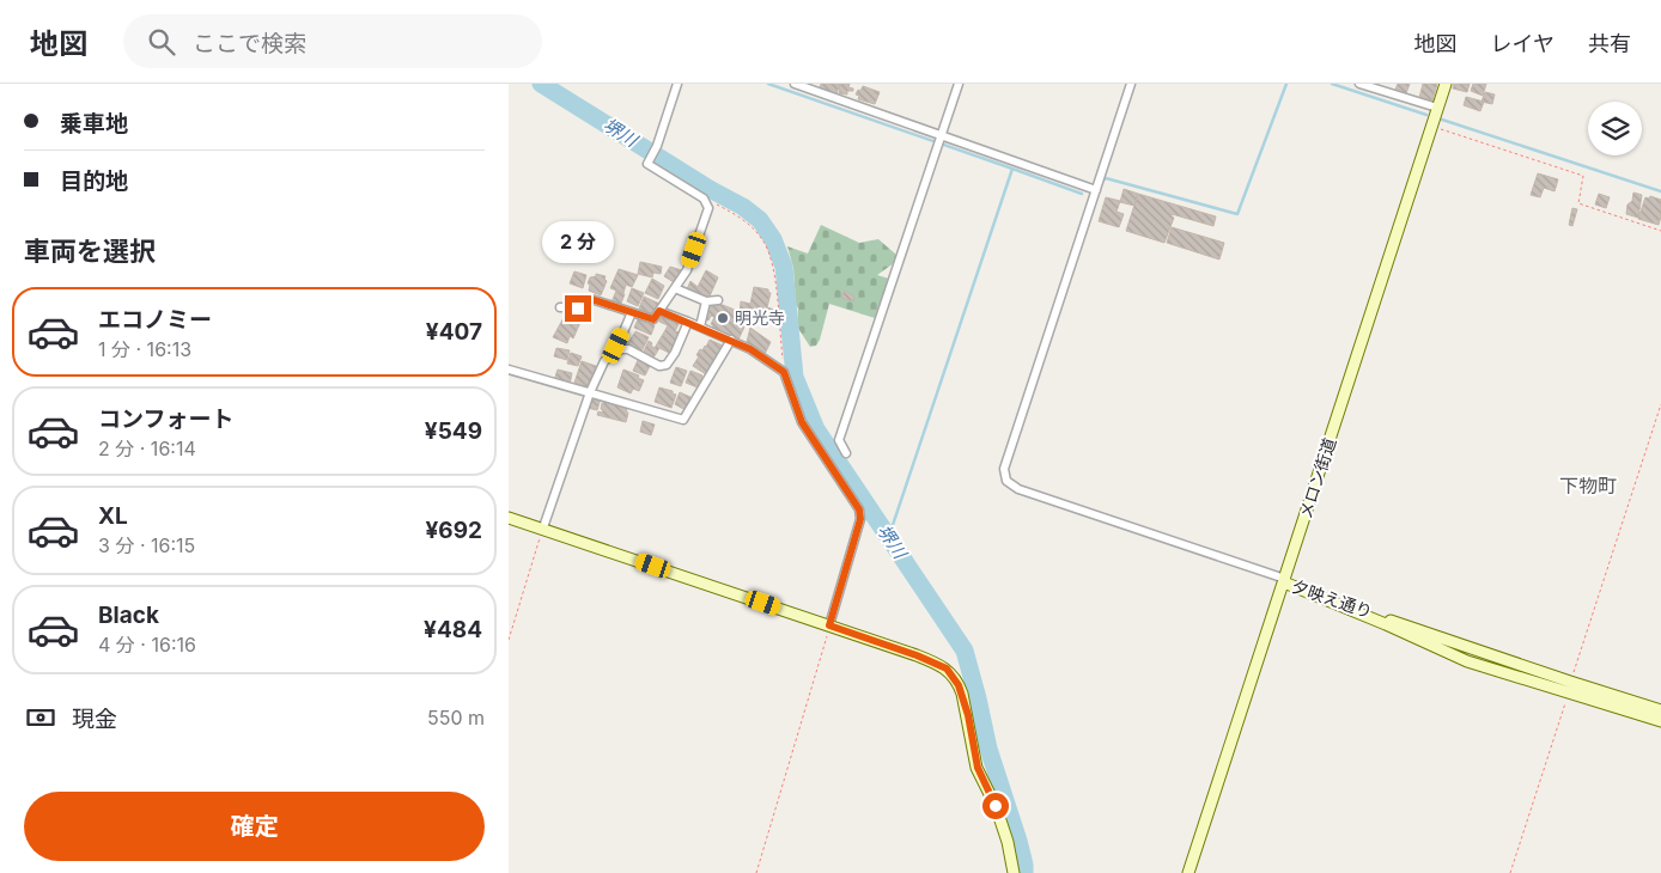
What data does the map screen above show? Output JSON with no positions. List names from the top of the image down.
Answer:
{
  "streets": {
    "street": ["メロン街道", "夕映え通り"]
  },
  "crossings": [
    ["メロン街道", "夕映え通り"]
  ],
  "districts": ["下物町"],
  "water": ["堺川"],
  "places": ["明光寺"],
  "page": {
    "header": "地図",
    "search": "ここで検索",
    "nav": ["地図", "レイヤ", "共有"],
    "banner": ["乗車地", "目的地"],
    "heading": "車両を選択",
    "bubble": "2 分",
    "list": [
      {
        "name": "エコノミー",
        "note": "1 分 · 16:13",
        "value": "¥407"
      },
      {
        "name": "コンフォート",
        "note": "2 分 · 16:14",
        "value": "¥549"
      },
      {
        "name": "XL",
        "note": "3 分 · 16:15",
        "value": "¥692"
      },
      {
        "name": "Black",
        "note": "4 分 · 16:16",
        "value": "¥484"
      }
    ],
    "pay": ["現金", "550 m"],
    "buttons": "確定"
  }
}
